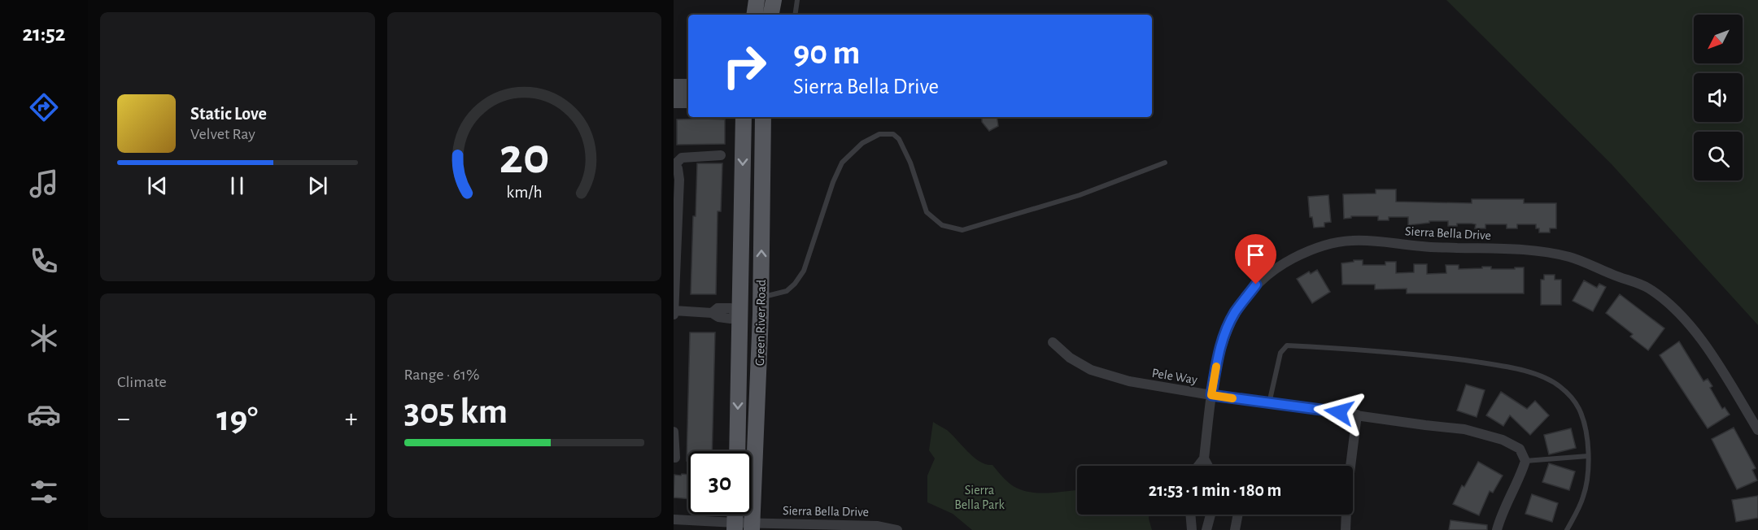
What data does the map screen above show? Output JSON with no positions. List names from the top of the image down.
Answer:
{
  "streets": {
    "main road": ["Green River Road"],
    "street": ["Sierra Bella Drive", "Pele Way"]
  },
  "crossings": [
    ["Sierra Bella Drive", "Green River Road"],
    ["Sierra Bella Drive", "Pele Way"]
  ],
  "parks": ["Sierra Bella Park"],
  "north": "bottom left",
  "page": {
    "tabs": "21:52",
    "turn": ["90 m", "Sierra Bella Drive"],
    "song": ["Static Love", "Velvet Ray"],
    "tile": [
      "Climate",
      ["Range · 61%", "305 km"]
    ],
    "heat": ["−", "19°", "+"],
    "limit": "30",
    "trip": "21:53 · 1 min · 180 m",
    "gauge": ["20", "km/h"]
  }
}
